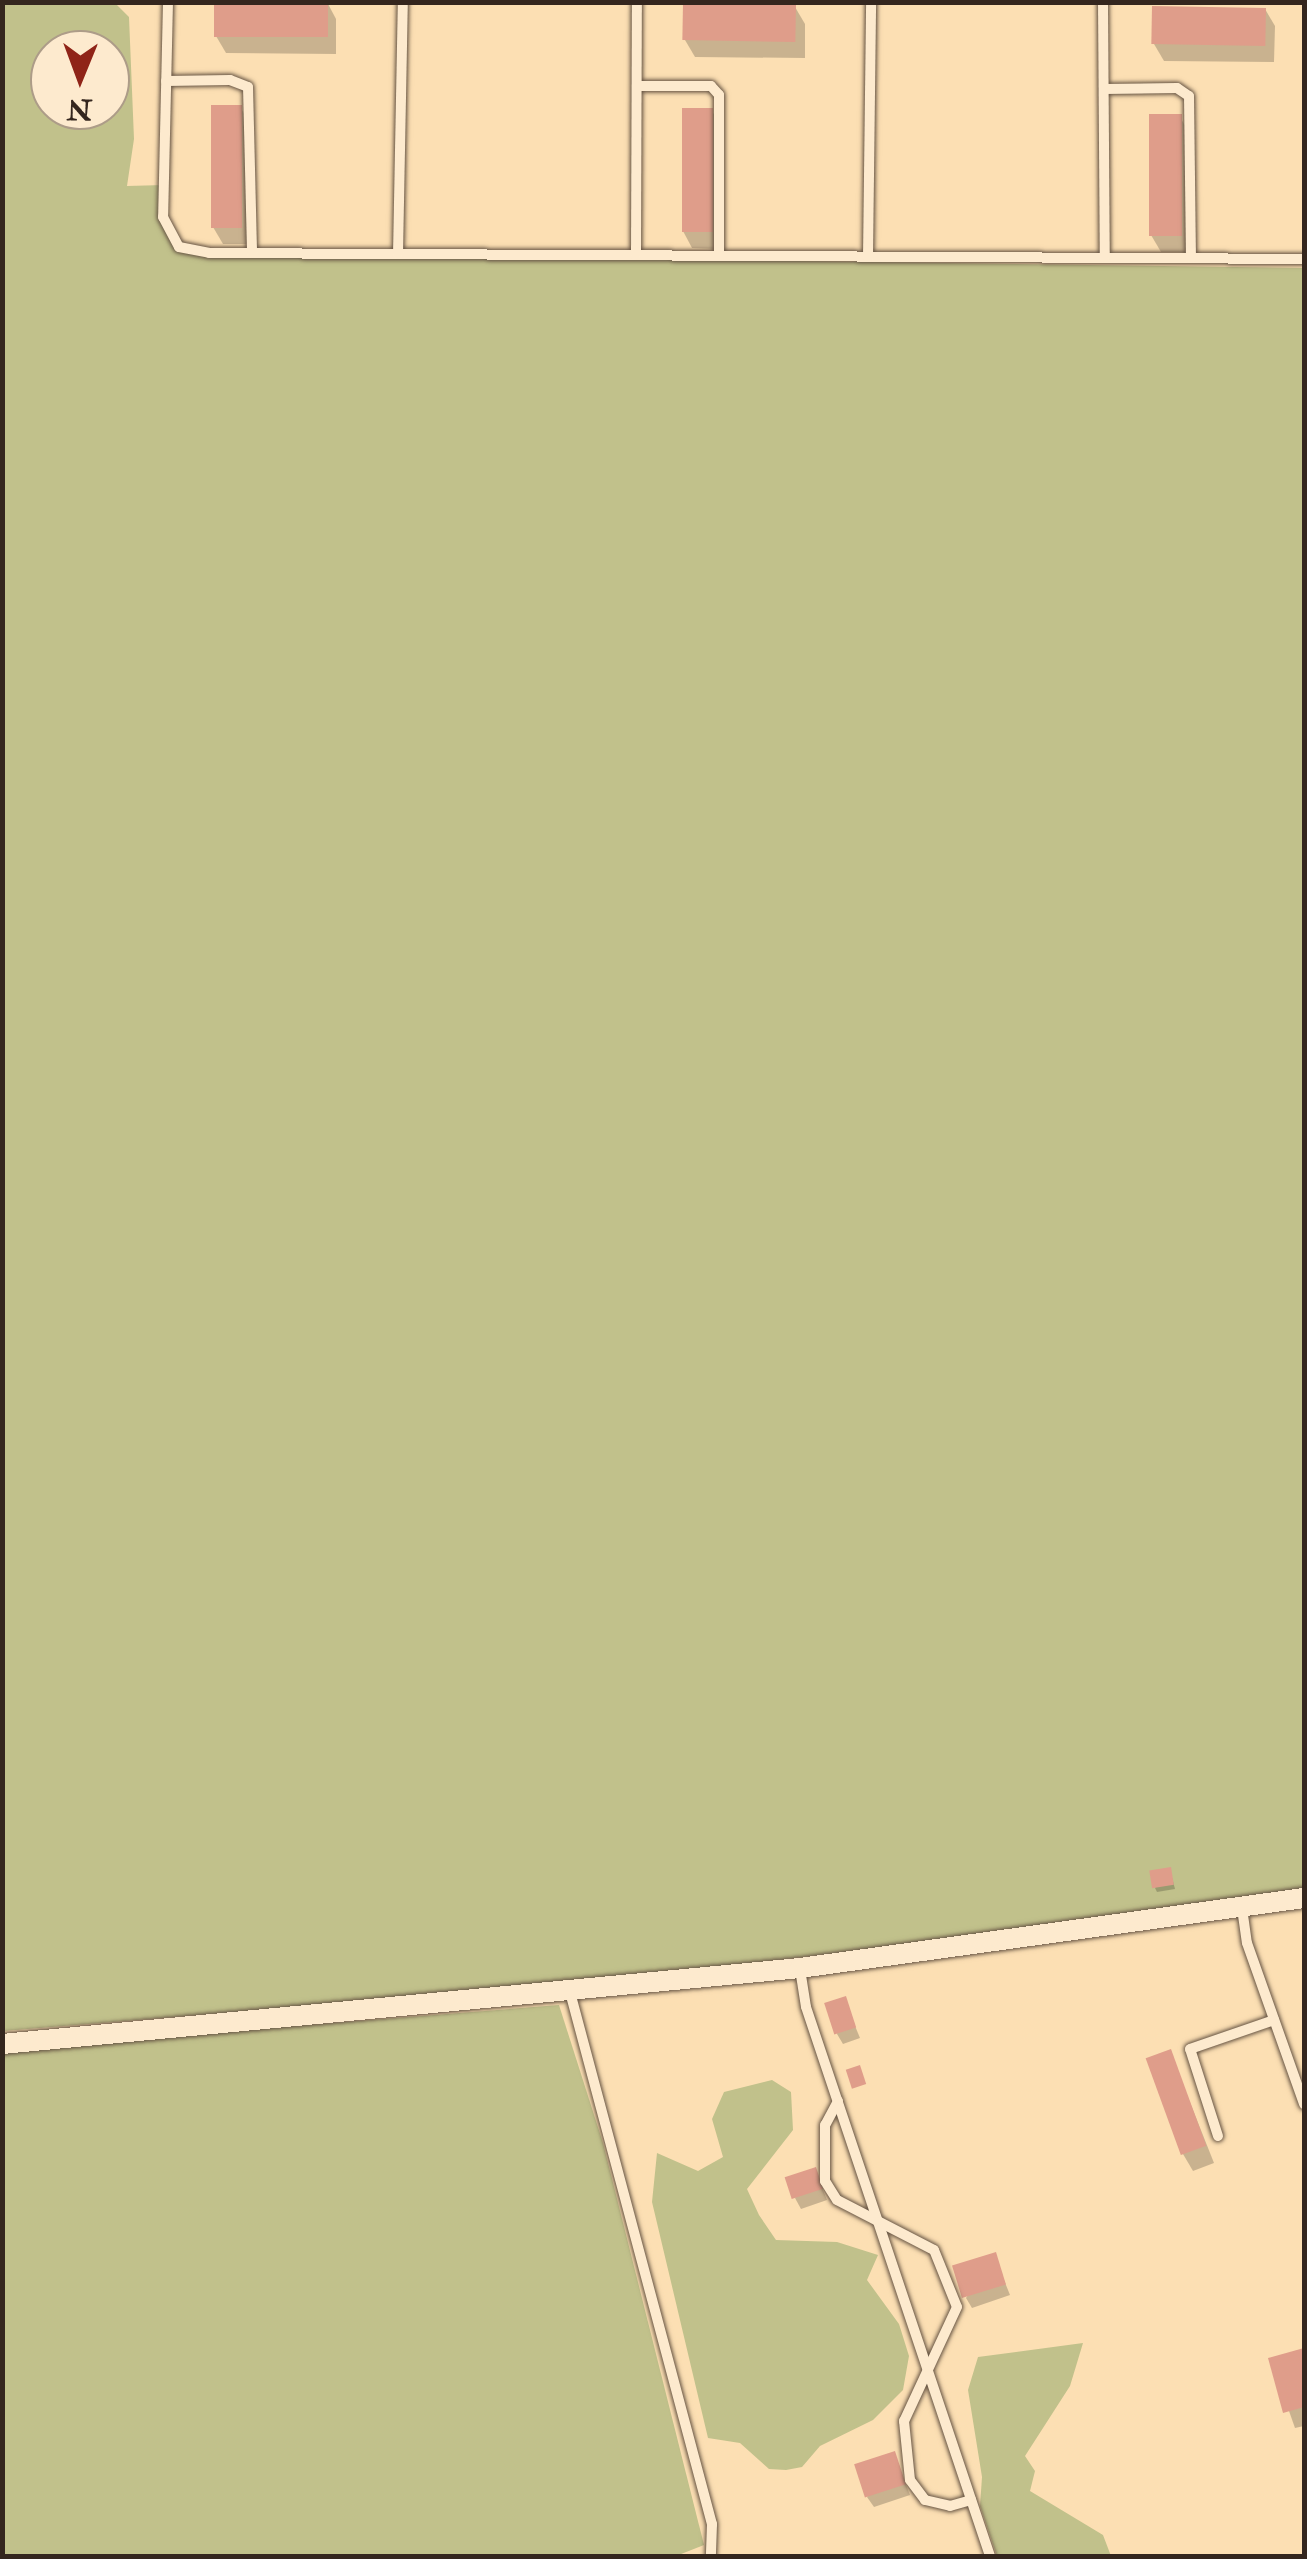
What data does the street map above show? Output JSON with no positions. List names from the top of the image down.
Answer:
{
  "north": "bottom"
}
